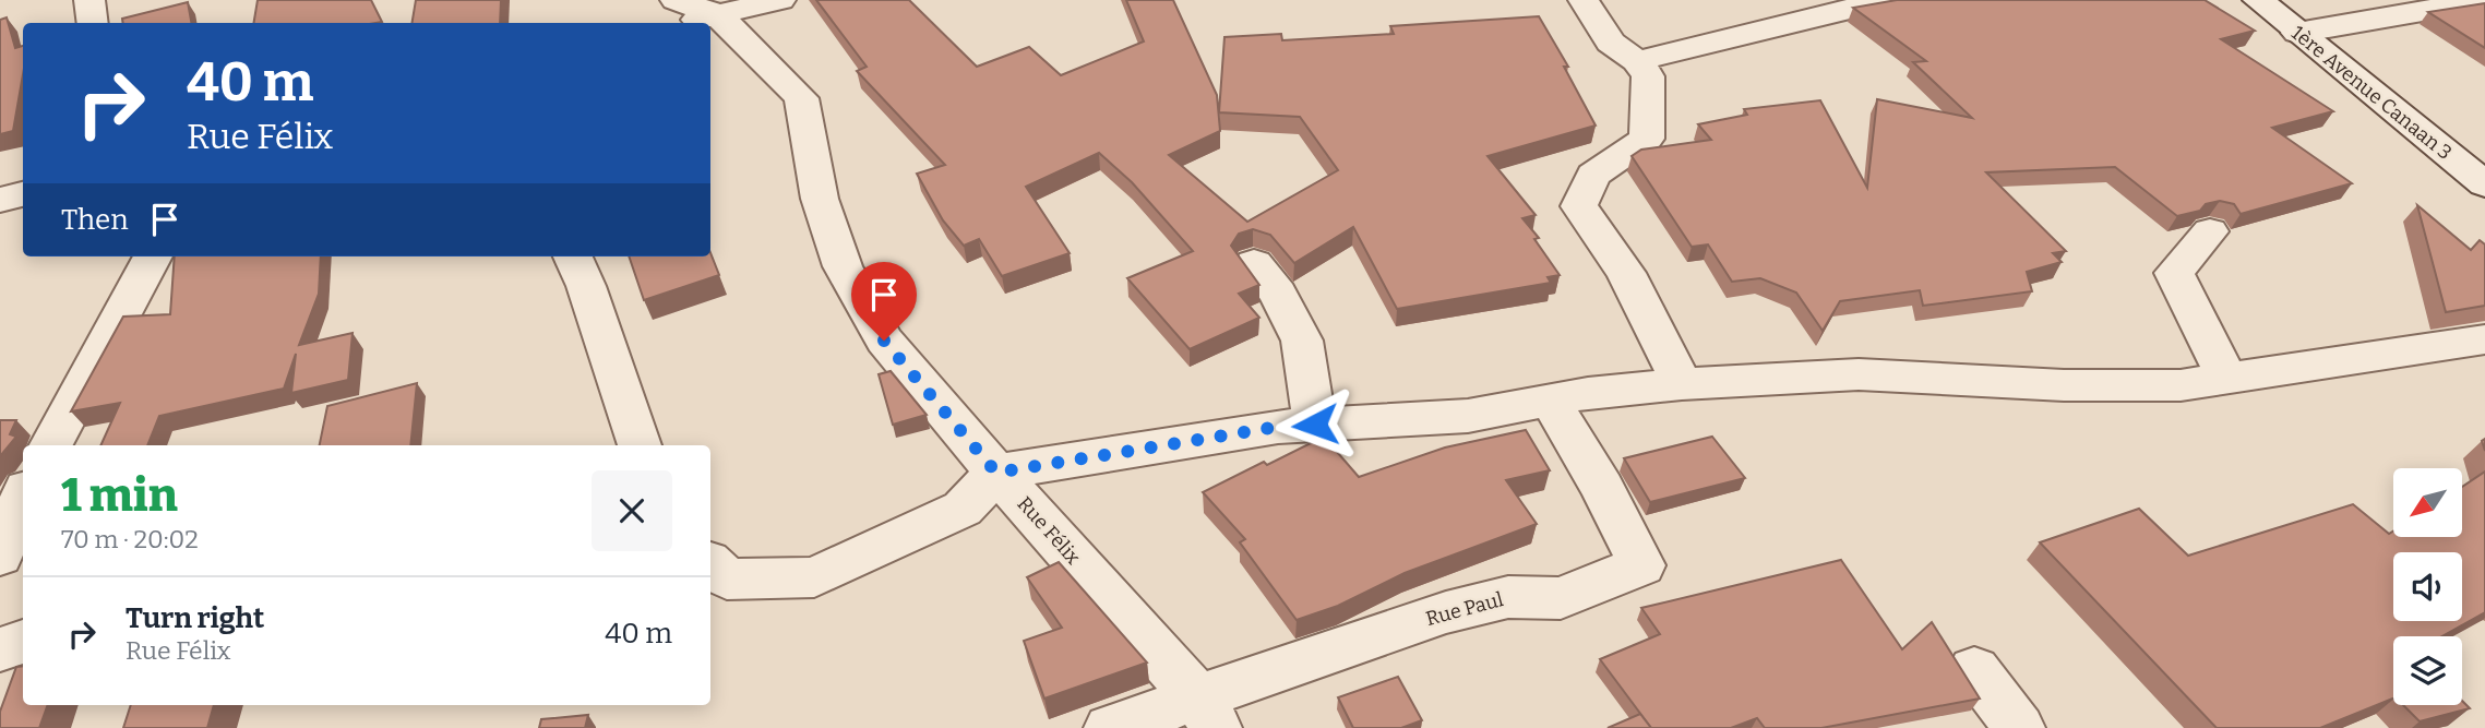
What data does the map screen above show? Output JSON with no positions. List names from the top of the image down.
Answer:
{
  "streets": {
    "street": ["1ère Avenue Canaan 3", "Rue Félix", "Rue Paul"]
  },
  "crossings": [
    ["Rue Félix", "Rue Paul"]
  ],
  "north": "bottom left",
  "page": {
    "turn": ["40 m", "Rue Félix"],
    "then": "Then",
    "heading": ["1 min", "70 m · 20:02"],
    "list": [
      {
        "name": "Turn right",
        "note": "Rue Félix",
        "value": "40 m"
      }
    ]
  }
}
